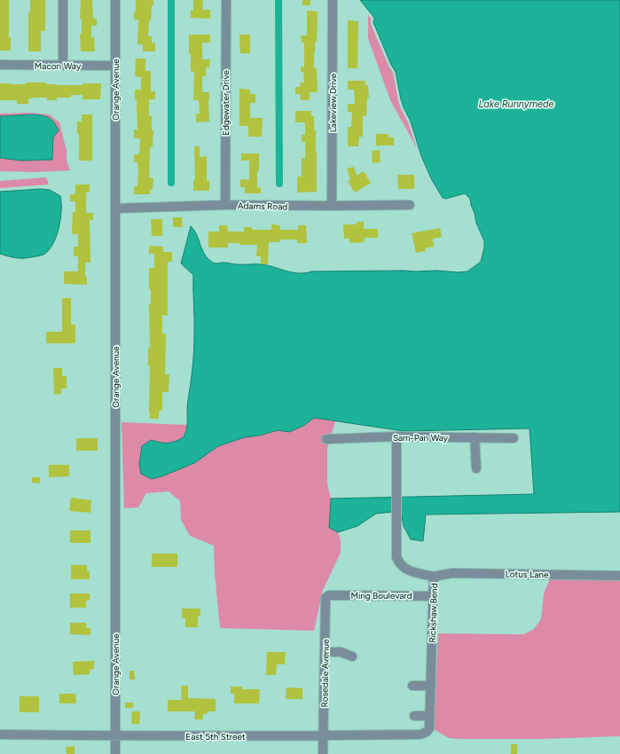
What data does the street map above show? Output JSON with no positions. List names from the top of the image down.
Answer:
{
  "streets": {
    "street": [
      "Macon Way",
      "Orange Avenue",
      "Edgewater Drive",
      "Lakeview Drive",
      "Adams Road",
      "Sam-Pan Way",
      "Lotus Lane",
      "Ming Boulevard",
      "Rickshaw Bend",
      "Rosedale Avenue",
      "East 5th Street"
    ]
  },
  "crossings": [
    ["Macon Way", "Orange Avenue"],
    ["Orange Avenue", "Adams Road"],
    ["Orange Avenue", "East 5th Street"],
    ["Edgewater Drive", "Adams Road"],
    ["Lakeview Drive", "Adams Road"],
    ["Sam-Pan Way", "Rickshaw Bend"],
    ["Lotus Lane", "Rickshaw Bend"],
    ["Ming Boulevard", "Rickshaw Bend"],
    ["Ming Boulevard", "Rosedale Avenue"],
    ["Rickshaw Bend", "East 5th Street"],
    ["Rosedale Avenue", "East 5th Street"]
  ],
  "water": ["Lake Runnymede"]
}
